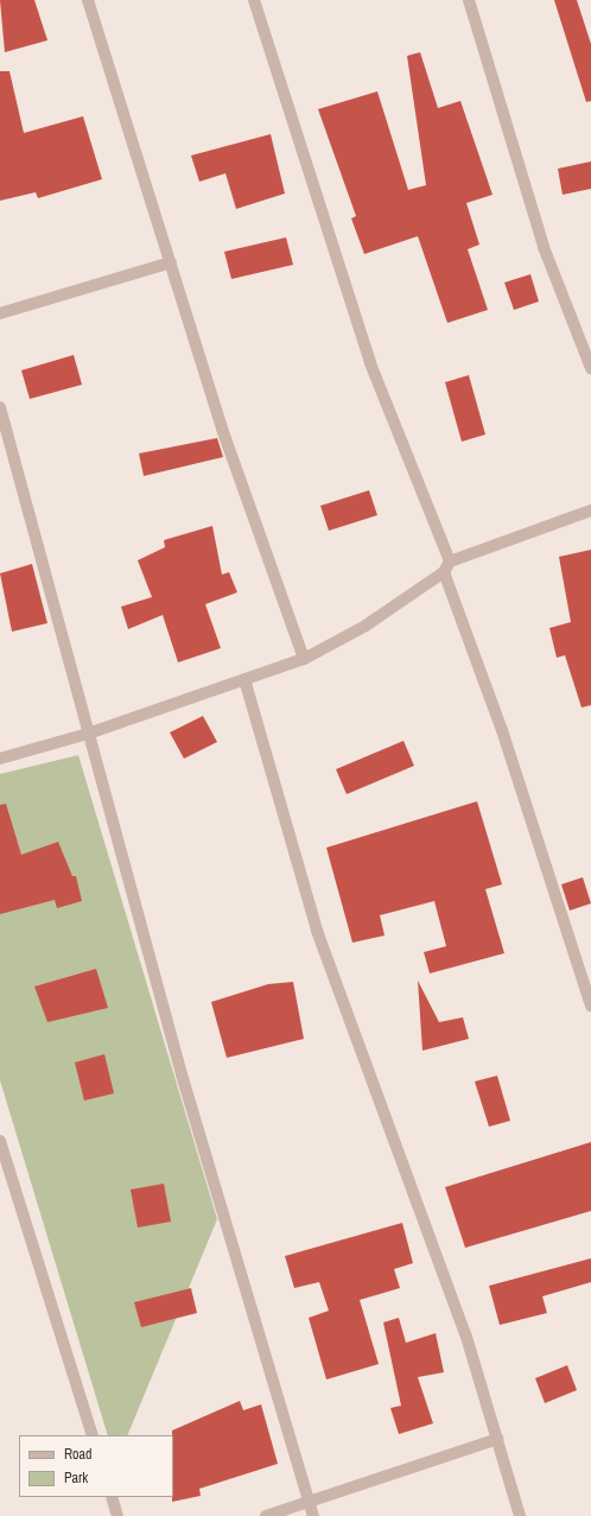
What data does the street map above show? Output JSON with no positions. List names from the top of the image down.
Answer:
{
  "legend": ["Road", "Park"]
}
